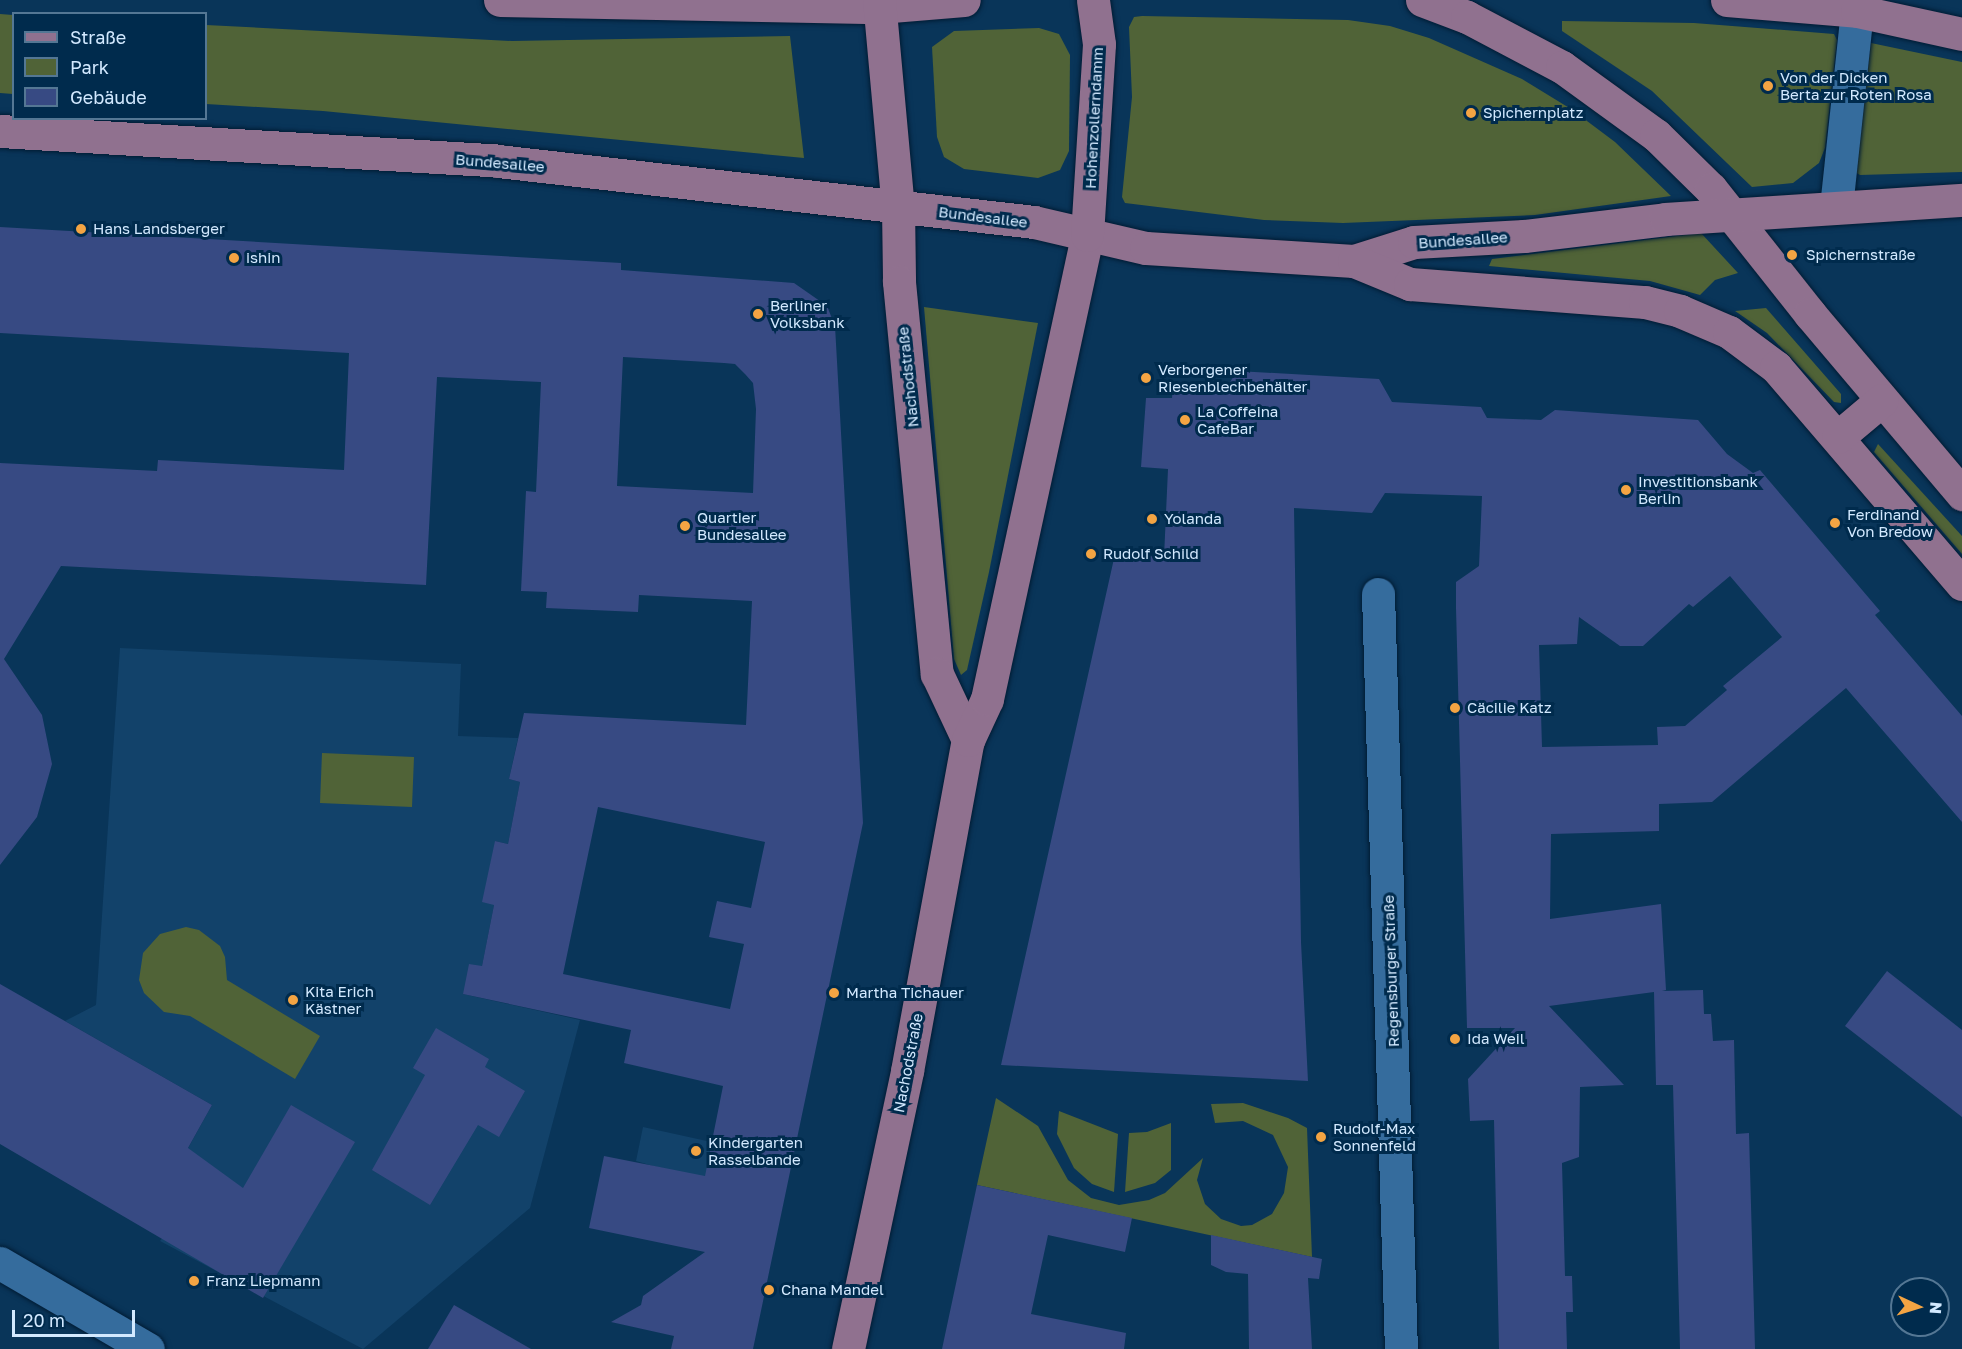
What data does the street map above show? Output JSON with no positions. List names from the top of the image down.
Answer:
{
  "streets": {
    "main road": ["Hohenzollerndamm", "Bundesallee", "Nachodstraße"],
    "street": ["Regensburger Straße"]
  },
  "crossings": [
    ["Hohenzollerndamm", "Bundesallee"],
    ["Hohenzollerndamm", "Nachodstraße"],
    ["Bundesallee", "Nachodstraße"]
  ],
  "places": [
    "Von der Dicken Berta zur Roten Rosa",
    "Spichernplatz",
    "Hans Landsberger",
    "Spichernstraße",
    "ishin",
    "Berliner Volksbank",
    "Verborgener Riesenblechbehälter",
    "La Coffeina CafeBar",
    "Investitionsbank Berlin",
    "Yolanda",
    "Ferdinand Von Bredow",
    "Quartier Bundesallee",
    "Rudolf Schild",
    "Cäcilie Katz",
    "Martha Tichauer",
    "Kita Erich Kästner",
    "Ida Weil",
    "Rudolf-Max Sonnenfeld",
    "Kindergarten Rasselbande",
    "Franz Liepmann",
    "Chana Mandel"
  ],
  "legend": ["Straße", "Park", "Gebäude"],
  "scale_bar": "20 m",
  "north": "right"
}
